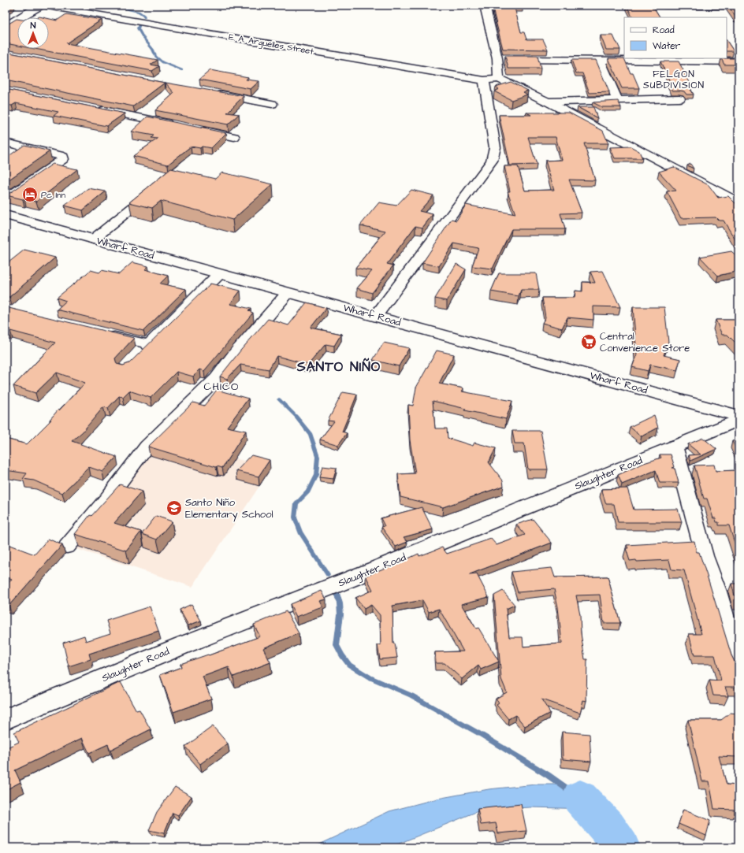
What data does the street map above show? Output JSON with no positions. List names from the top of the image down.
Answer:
{
  "streets": {
    "main road": ["Wharf Road", "Slaughter Road"],
    "street": ["E. A. Arguelles Street"]
  },
  "districts": ["FELGON SUBDIVISION", "SANTO NIÑO", "CHICO"],
  "places": {
    "hotel": ["Pc Inn"],
    "supermarket": ["Central Convenience Store"],
    "school or university": ["Santo Niño Elementary School"]
  },
  "legend": ["Road", "Water"],
  "north": "top"
}
